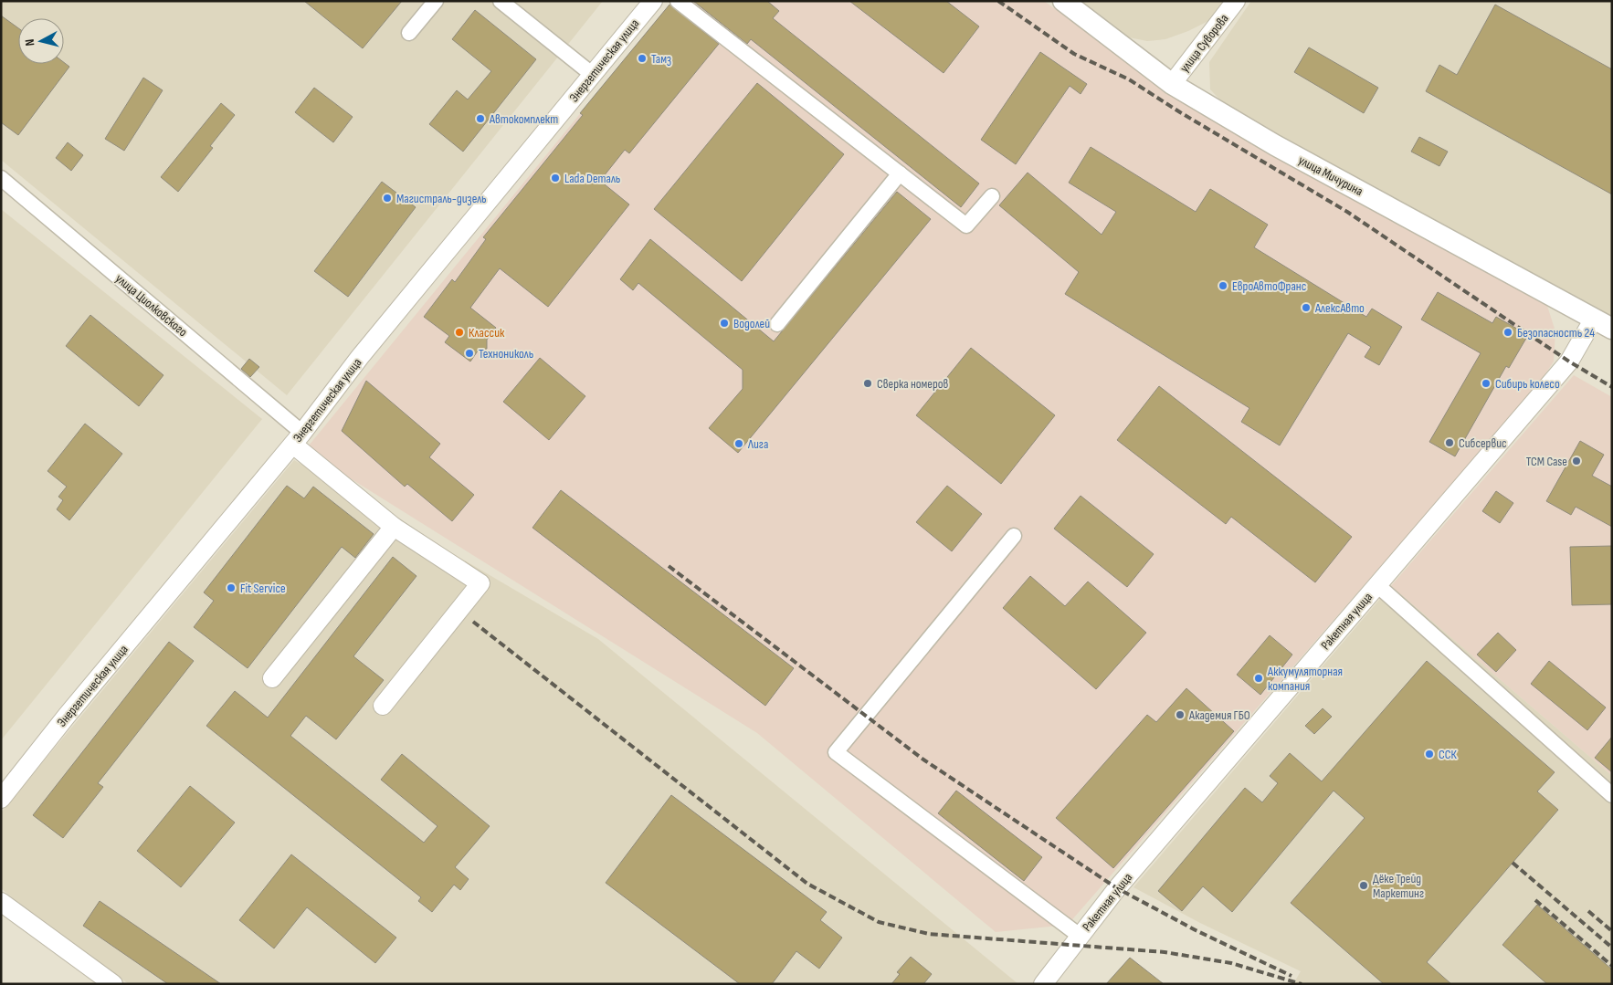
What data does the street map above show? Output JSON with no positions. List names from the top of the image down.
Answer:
{
  "streets": {
    "main road": ["улица Мичурина"],
    "street": [
      "улица Суворова",
      "Энергетическая улица",
      "улица Циолковского",
      "Ракетная улица"
    ]
  },
  "crossings": [
    ["улица Суворова", "улица Мичурина"],
    ["Энергетическая улица", "улица Циолковского"],
    ["улица Мичурина", "Ракетная улица"]
  ],
  "places": [
    "Тамз",
    "Автокомплект",
    "Lada Dеталь",
    "Магистраль-дизель",
    "ЕвроАвтоФранс",
    "АлексАвто",
    "Водолей",
    "Классик",
    "Безопасность 24",
    "Технониколь",
    "Сверка номеров",
    "Сибирь колесо",
    "Сибсервис",
    "Лига",
    "ТСМ Case",
    "Fit Service",
    "Аккумуляторная компания",
    "Академия ГБО",
    "ССК",
    "Дёке Трейд Маркетинг"
  ],
  "north": "left"
}
